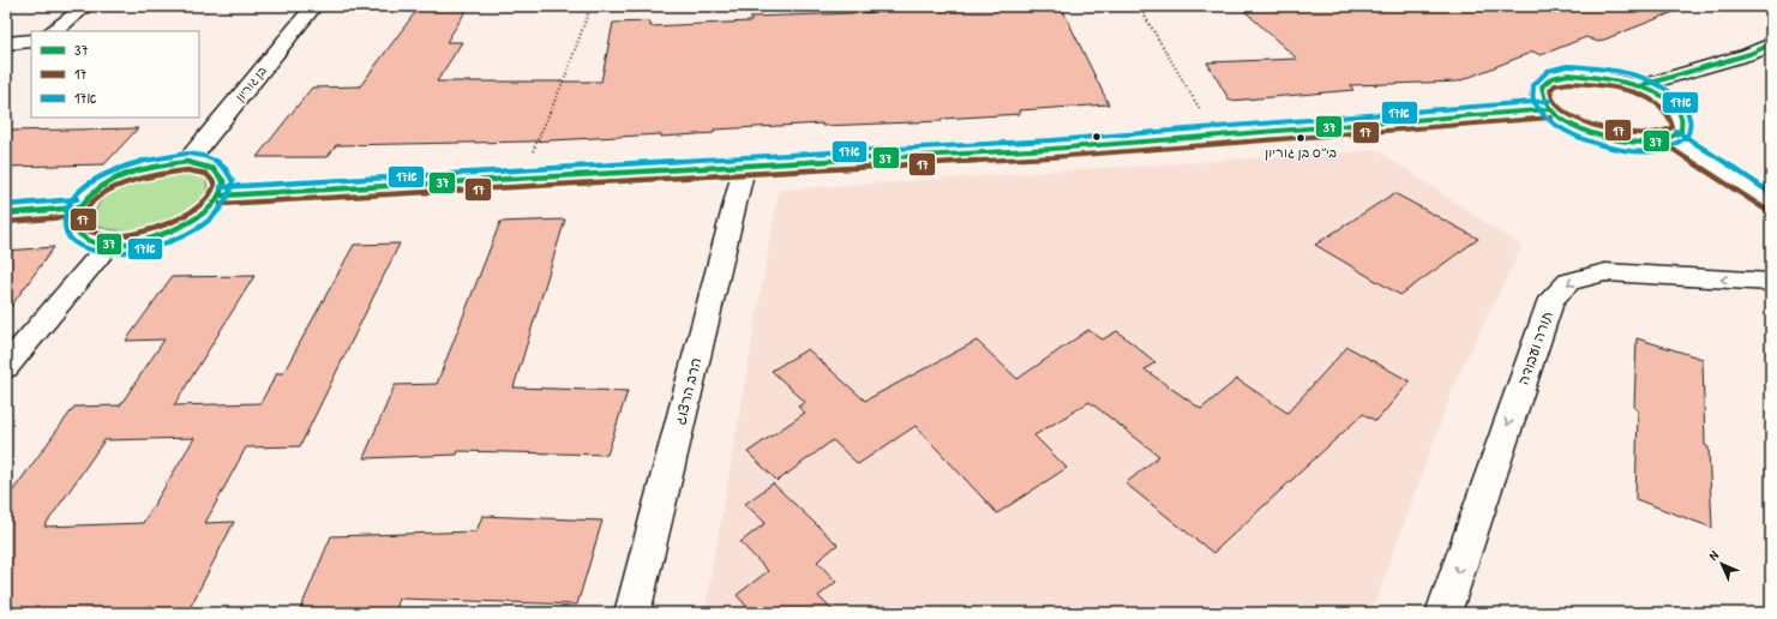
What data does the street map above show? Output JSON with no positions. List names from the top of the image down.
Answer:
{
  "streets": {
    "street": ["בן גוריון", "תורה ועבודה", "הרב הרצוג"]
  },
  "one_way": ["תורה ועבודה"],
  "places": ["בי״ס בן גוריון"],
  "lines": ["transit line 37", "transit line 17א", "transit line 17"],
  "legend": ["37", "17", "17א"],
  "north": "top left"
}
